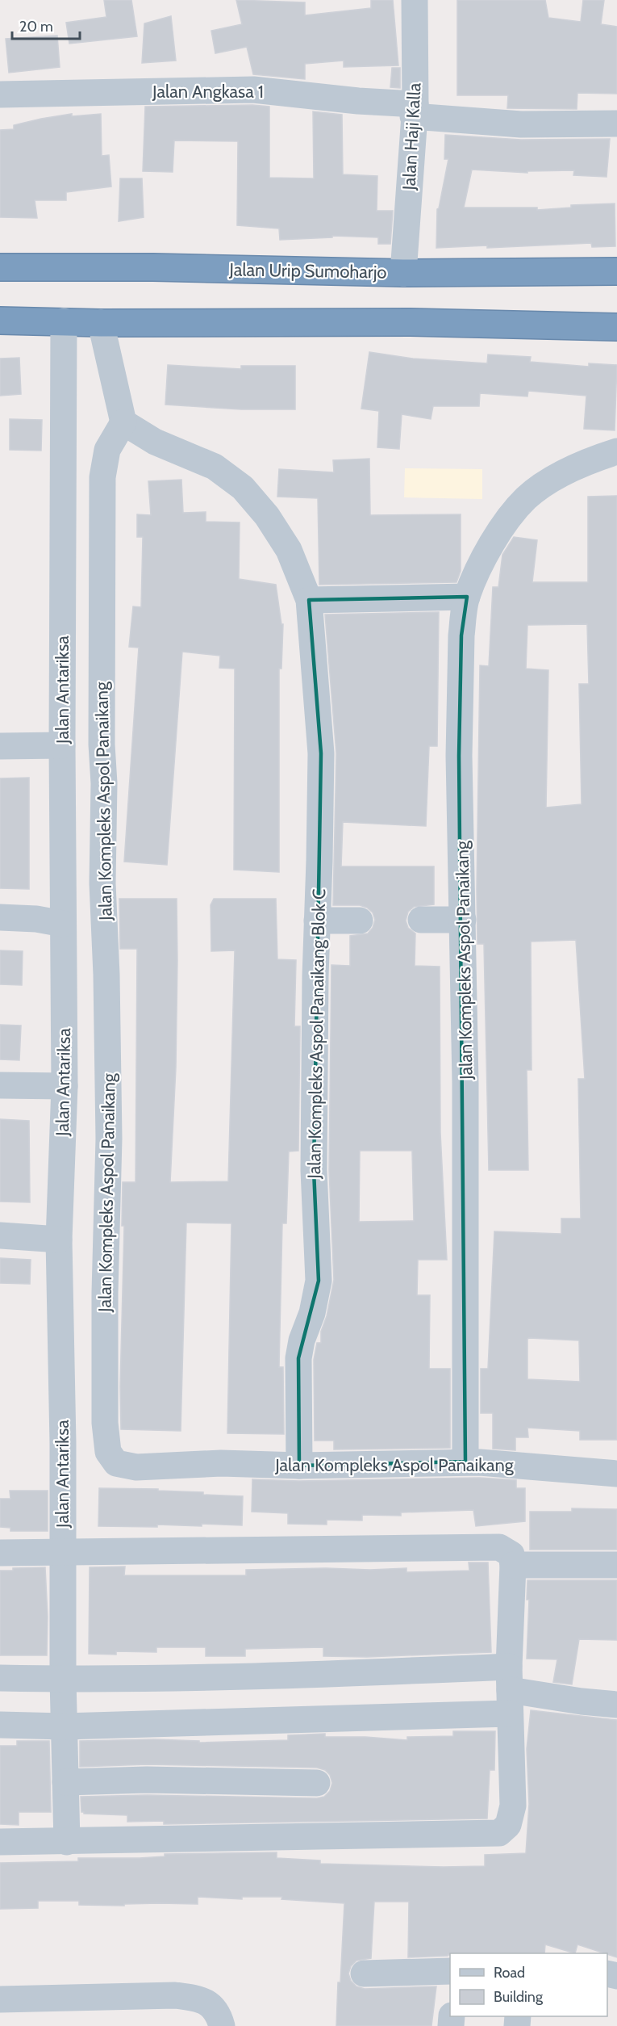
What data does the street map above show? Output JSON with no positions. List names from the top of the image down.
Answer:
{
  "streets": {
    "highway": ["Jalan Urip Sumoharjo"],
    "street": [
      "Jalan Angkasa 1",
      "Jalan Haji Kalla",
      "Jalan Antariksa",
      "Jalan Kompleks Aspol Panaikang",
      "Jalan Kompleks Aspol Panaikang Blok C"
    ]
  },
  "crossings": [
    ["Jalan Angkasa 1", "Jalan Haji Kalla"],
    ["Jalan Haji Kalla", "Jalan Urip Sumoharjo"],
    ["Jalan Kompleks Aspol Panaikang", "Jalan Kompleks Aspol Panaikang Blok C"]
  ],
  "legend": ["Road", "Building"],
  "scale_bar": "20 m"
}
